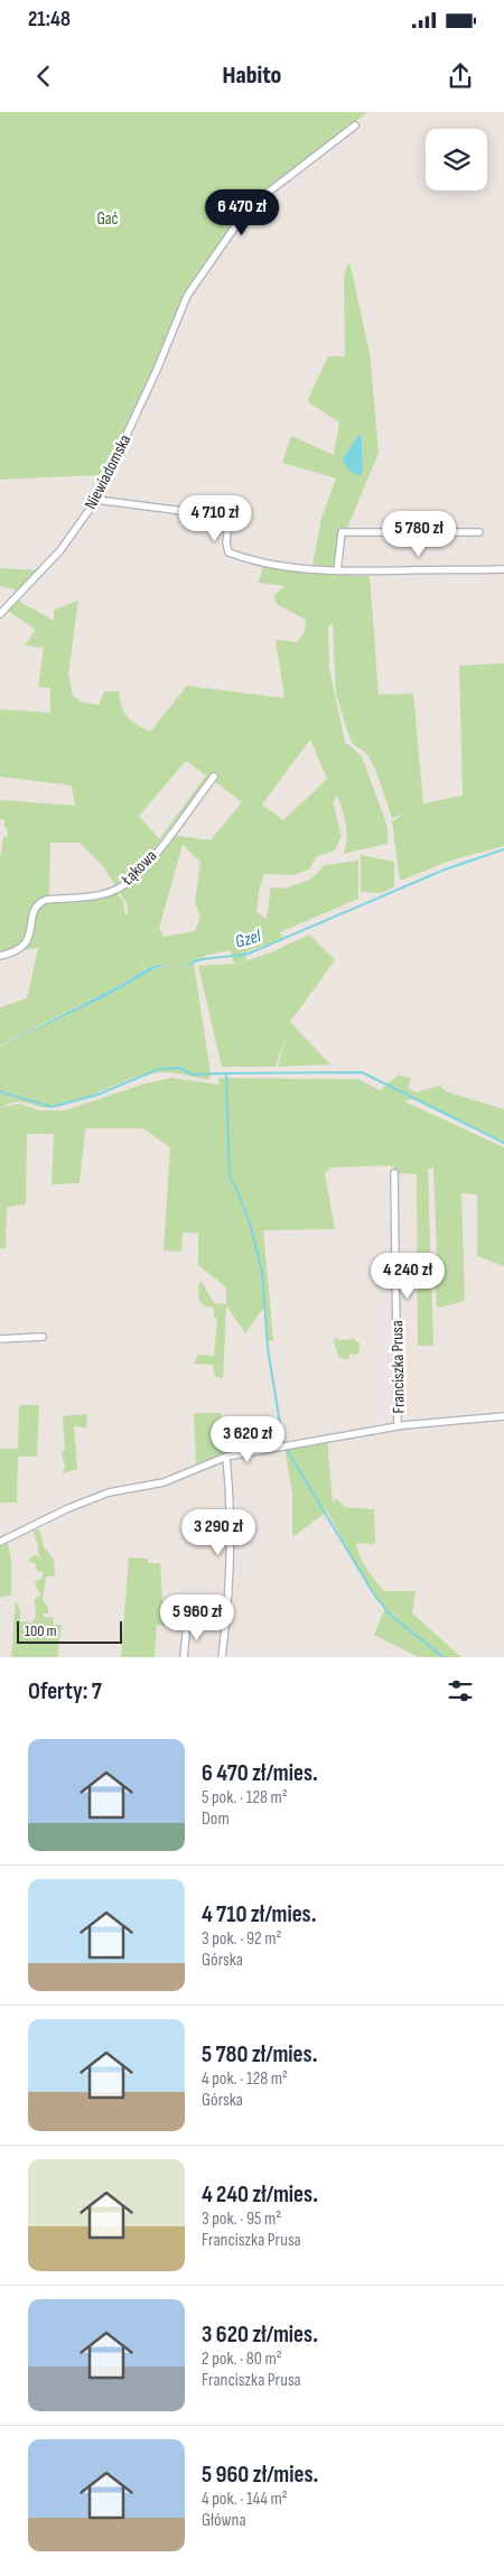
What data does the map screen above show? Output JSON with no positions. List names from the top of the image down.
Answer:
{
  "streets": {
    "street": ["Niewiadomska", "Łąkowa", "Franciszka Prusa"]
  },
  "water": ["Gzel"],
  "parks": ["Gać"],
  "scale_bar": "100 m",
  "page": {
    "status": "21:48",
    "header": "Habito",
    "price": [
      "6 470 zł",
      "4 710 zł",
      "5 780 zł",
      "4 240 zł",
      "3 620 zł",
      "3 290 zł",
      "5 960 zł"
    ],
    "scale": "100 m",
    "heading": "Oferty: 7",
    "list": [
      {
        "name": "6 470 zł/mies.",
        "note": "5 pok. · 128 m² · Dom"
      },
      {
        "name": "4 710 zł/mies.",
        "note": "3 pok. · 92 m² · Górska"
      },
      {
        "name": "5 780 zł/mies.",
        "note": "4 pok. · 128 m² · Górska"
      },
      {
        "name": "4 240 zł/mies.",
        "note": "3 pok. · 95 m² · Franciszka Prusa"
      },
      {
        "name": "3 620 zł/mies.",
        "note": "2 pok. · 80 m² · Franciszka Prusa"
      },
      {
        "name": "5 960 zł/mies.",
        "note": "4 pok. · 144 m² · Główna"
      }
    ]
  }
}
